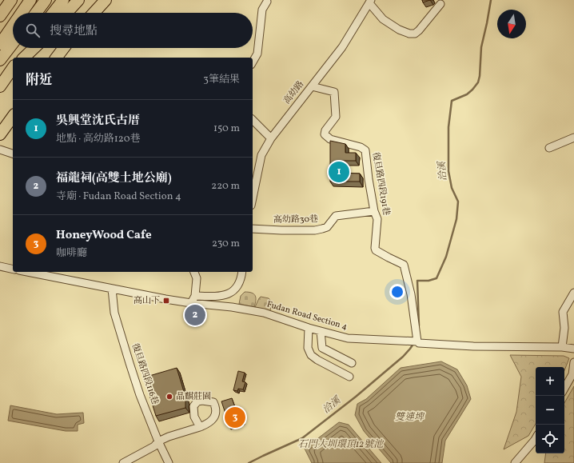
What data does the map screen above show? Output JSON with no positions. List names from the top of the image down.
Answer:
{
  "streets": {
    "street": [
      "高幼路",
      "復旦路四段191巷",
      "高幼路30巷",
      "Fudan Road Section 4",
      "復旦路四段116巷"
    ]
  },
  "crossings": [
    ["高幼路", "復旦路四段191巷"],
    ["復旦路四段191巷", "高幼路30巷"],
    ["復旦路四段191巷", "Fudan Road Section 4"],
    ["Fudan Road Section 4", "復旦路四段116巷"]
  ],
  "water": ["洽溪", "雙連埤", "石門大圳環頂12號池"],
  "places": {
    "transit": ["高山下"],
    "other": ["晶麒莊園"]
  },
  "north": "bottom",
  "page": {
    "search": "搜尋地點",
    "heading": ["附近", "3筆結果"],
    "list": [
      {
        "mark": "1",
        "name": "吳興堂沈氏古厝",
        "note": "地點 · 高幼路120巷",
        "value": "150 m"
      },
      {
        "mark": "2",
        "name": "福龍祠(高雙土地公廟)",
        "note": "寺廟 · Fudan Road Section 4",
        "value": "220 m"
      },
      {
        "mark": "3",
        "name": "HoneyWood Cafe",
        "note": "咖啡廳",
        "value": "230 m"
      }
    ],
    "pins": ["1", "2", "3"],
    "map_buttons": ["+", "−"]
  }
}
